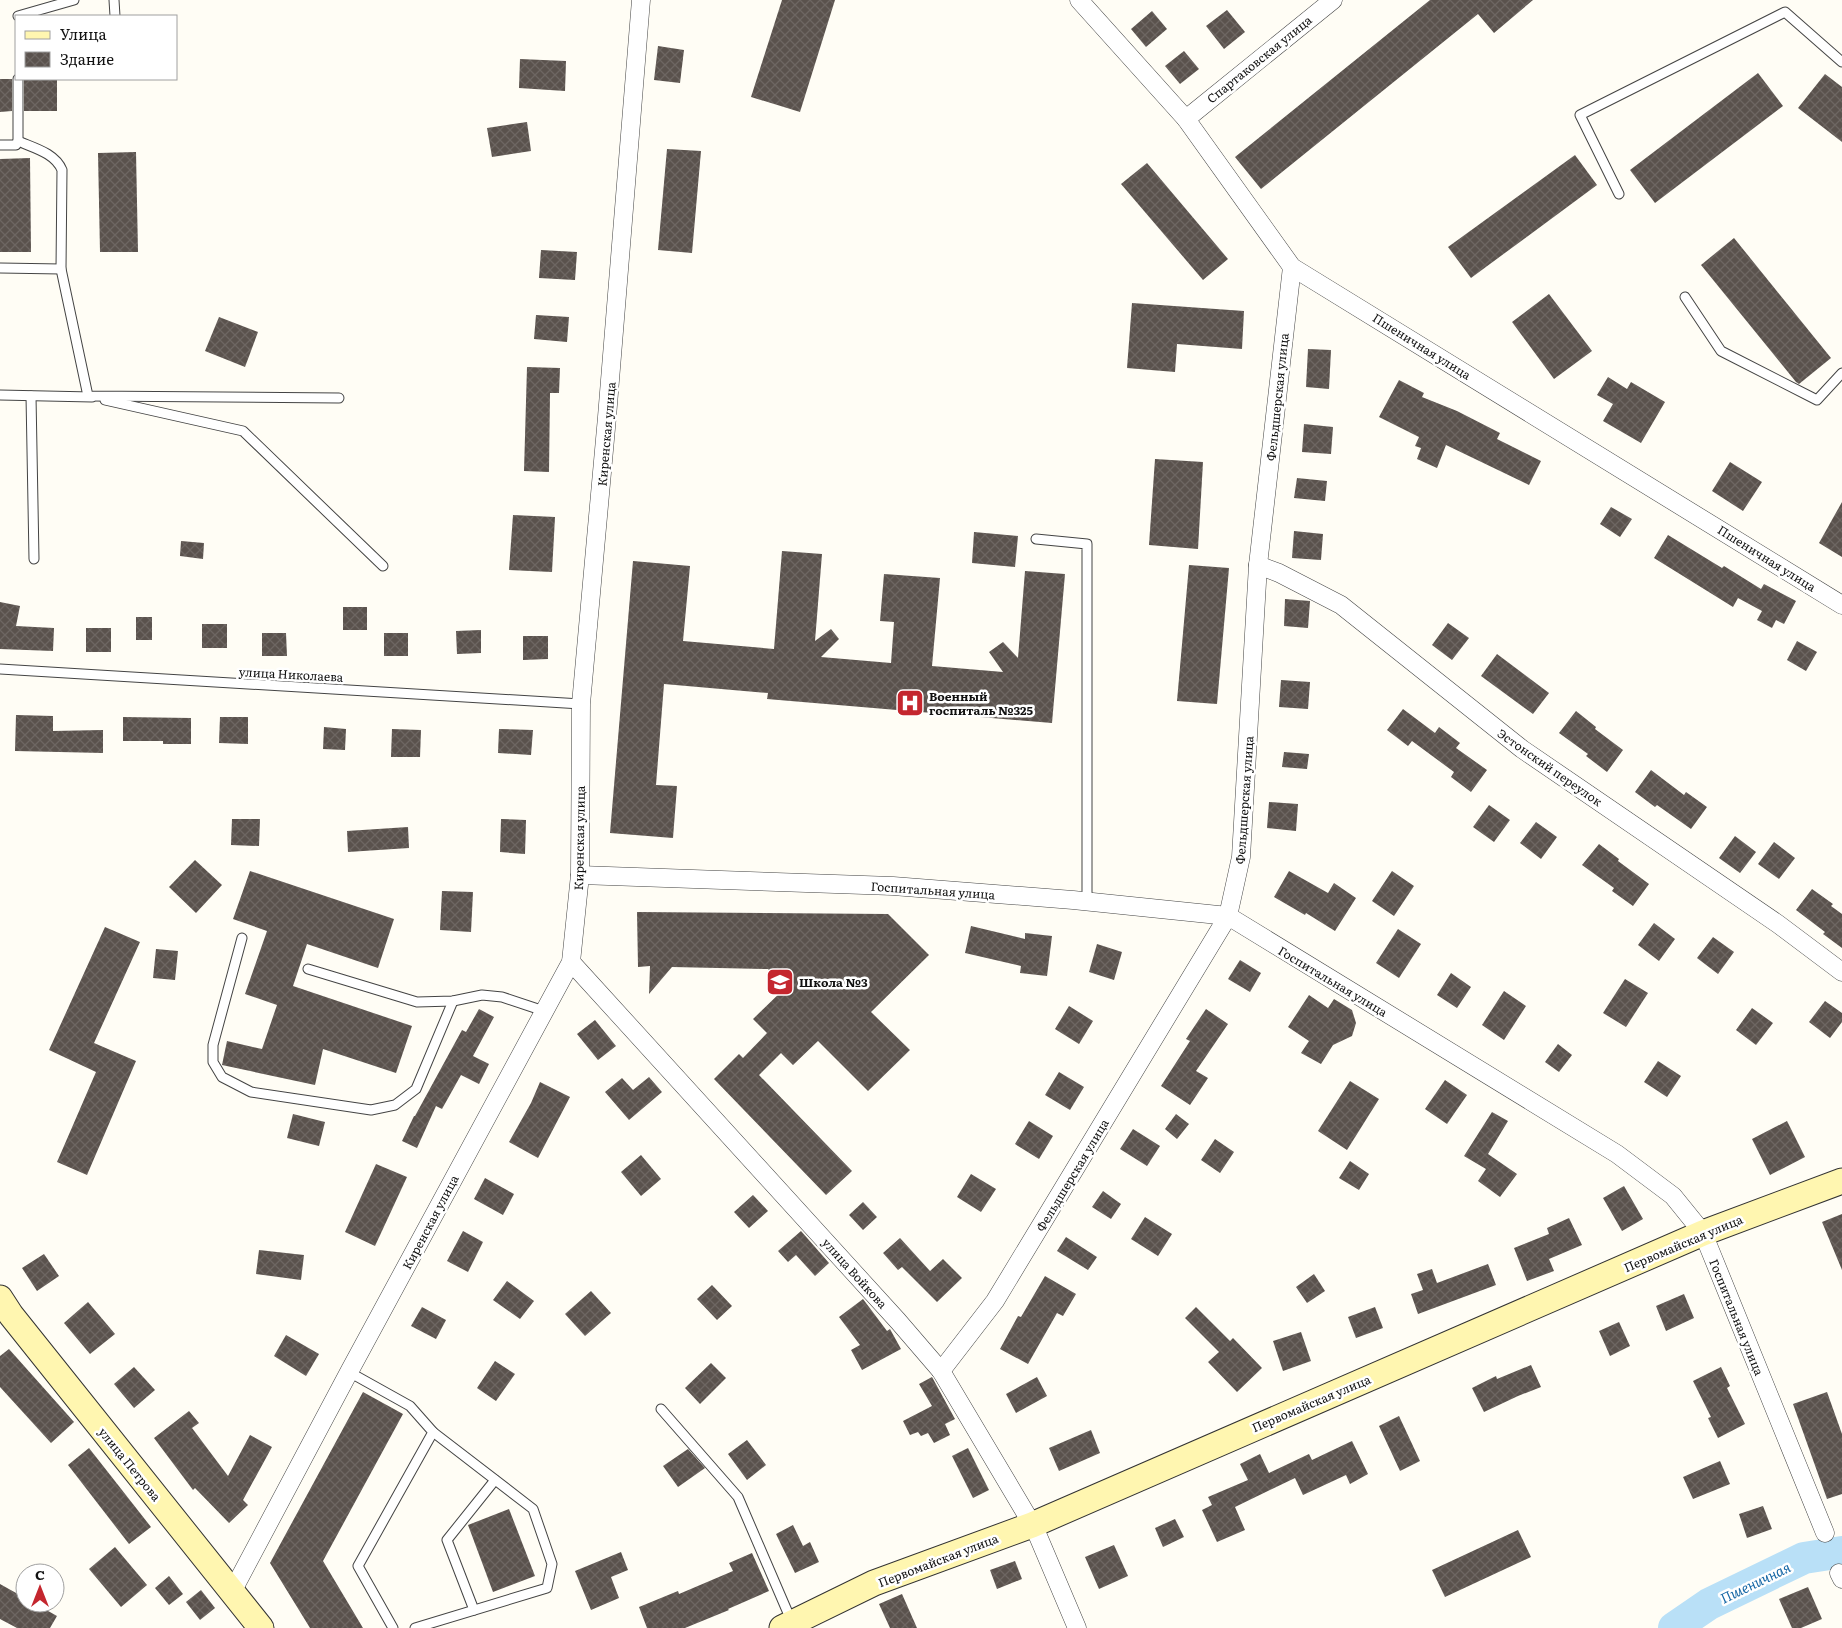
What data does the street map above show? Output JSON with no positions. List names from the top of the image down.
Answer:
{
  "streets": {
    "street": [
      "Спартаковская улица",
      "Пшеничная улица",
      "Фельдшерская улица",
      "Киренская улица",
      "Эстонский переулок",
      "Госпитальная улица",
      "Первомайская улица",
      "улица Войкова",
      "улица Петрова"
    ],
    "lane": ["улица Николаева"]
  },
  "crossings": [
    ["Спартаковская улица", "Пшеничная улица"],
    ["Пшеничная улица", "Фельдшерская улица"],
    ["Фельдшерская улица", "Эстонский переулок"],
    ["Фельдшерская улица", "Госпитальная улица"],
    ["Фельдшерская улица", "улица Войкова"],
    ["Киренская улица", "улица Николаева"],
    ["Киренская улица", "Госпитальная улица"],
    ["Киренская улица", "улица Войкова"],
    ["Киренская улица", "улица Петрова"],
    ["Госпитальная улица", "Первомайская улица"],
    ["Первомайская улица", "улица Войкова"]
  ],
  "water": ["Пшеничная"],
  "places": {
    "hospital": ["Военный госпиталь №325"],
    "school or university": ["Школа №3"]
  },
  "legend": ["Улица", "Здание"],
  "north": "top"
}
